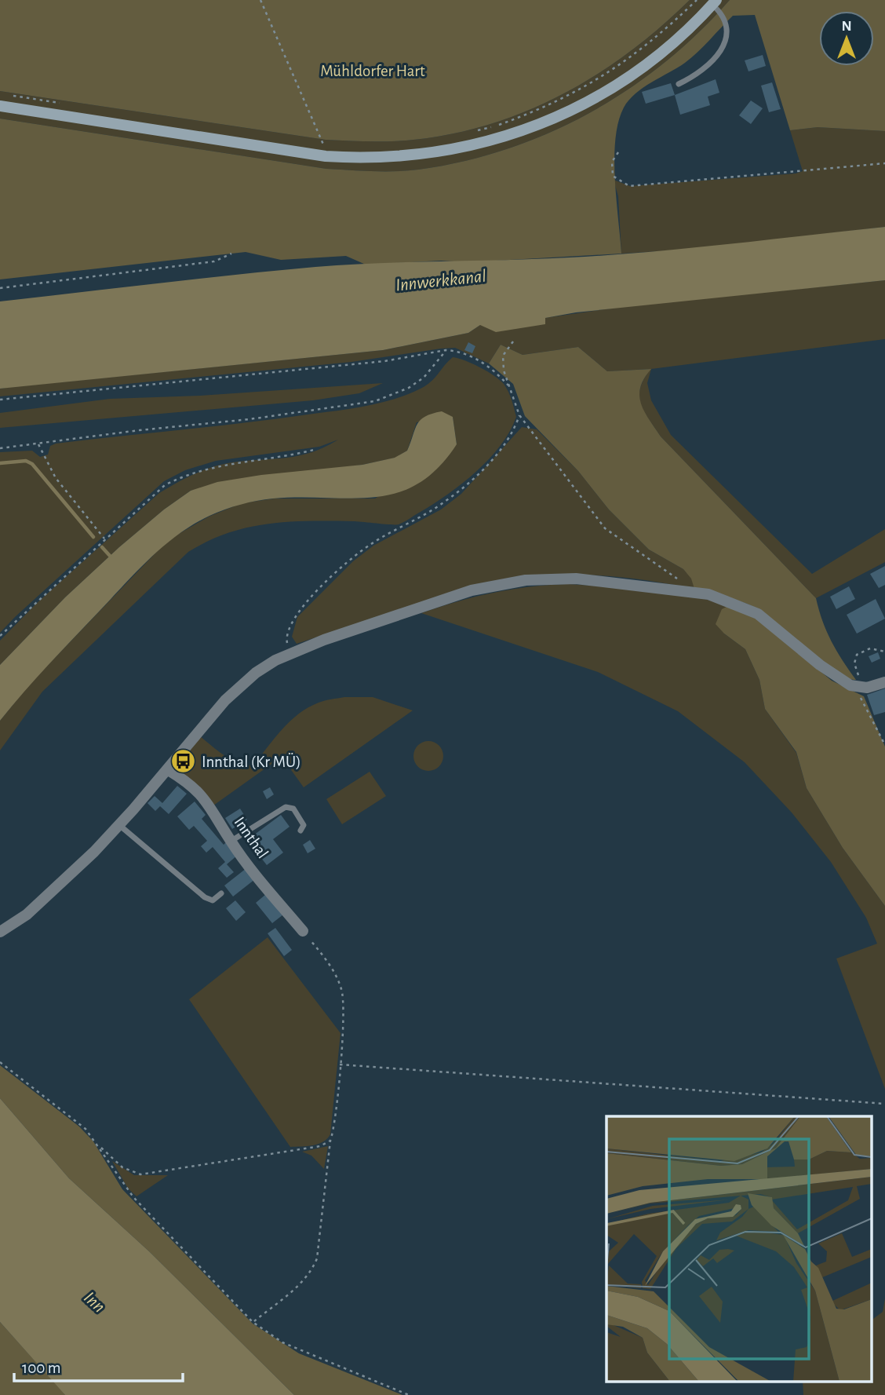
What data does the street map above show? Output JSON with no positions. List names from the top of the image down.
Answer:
{
  "streets": {
    "street": ["Innthal"]
  },
  "water": ["Innwerkkanal", "Inn"],
  "parks": ["Mühldorfer Hart"],
  "places": {
    "bus stop": ["Innthal (Kr MÜ)"]
  },
  "scale_bar": "100 m",
  "north": "top"
}
